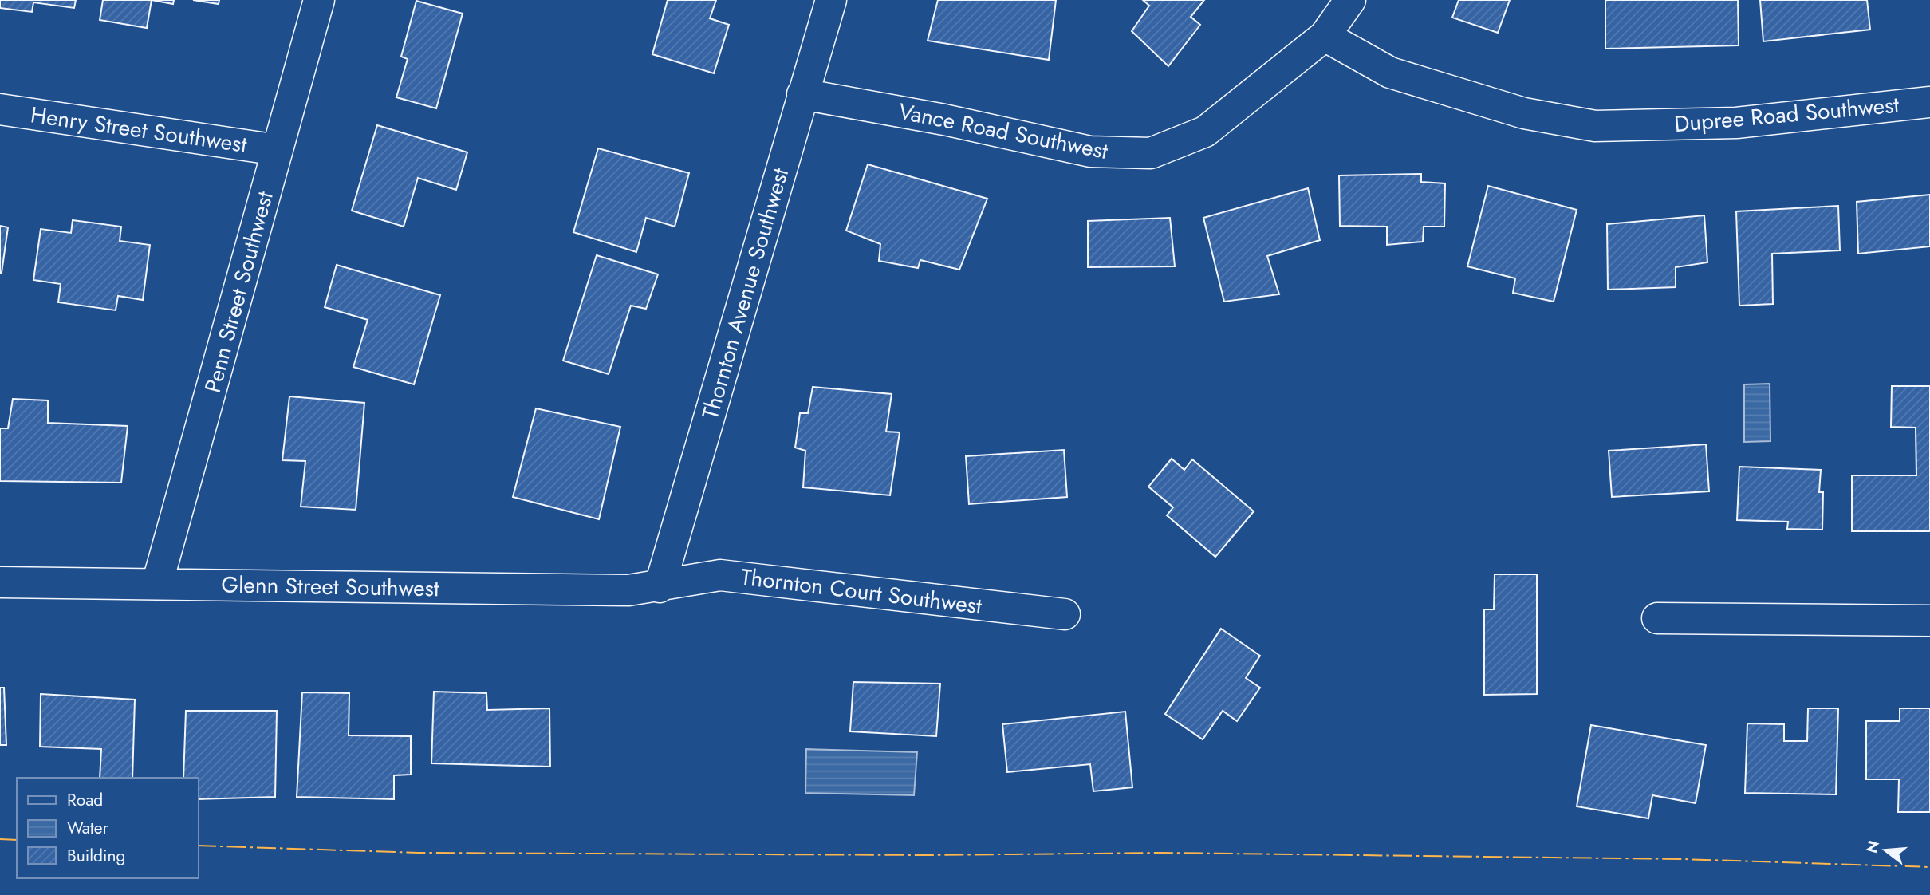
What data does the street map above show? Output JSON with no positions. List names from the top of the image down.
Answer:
{
  "streets": {
    "street": [
      "Dupree Road Southwest",
      "Henry Street Southwest",
      "Vance Road Southwest",
      "Penn Street Southwest",
      "Thornton Avenue Southwest",
      "Glenn Street Southwest",
      "Thornton Court Southwest"
    ]
  },
  "crossings": [
    ["Dupree Road Southwest", "Vance Road Southwest"],
    ["Henry Street Southwest", "Penn Street Southwest"],
    ["Vance Road Southwest", "Thornton Avenue Southwest"],
    ["Penn Street Southwest", "Glenn Street Southwest"],
    ["Thornton Avenue Southwest", "Glenn Street Southwest"],
    ["Thornton Avenue Southwest", "Thornton Court Southwest"],
    ["Glenn Street Southwest", "Thornton Court Southwest"]
  ],
  "legend": ["Road", "Water", "Building"],
  "north": "left"
}
